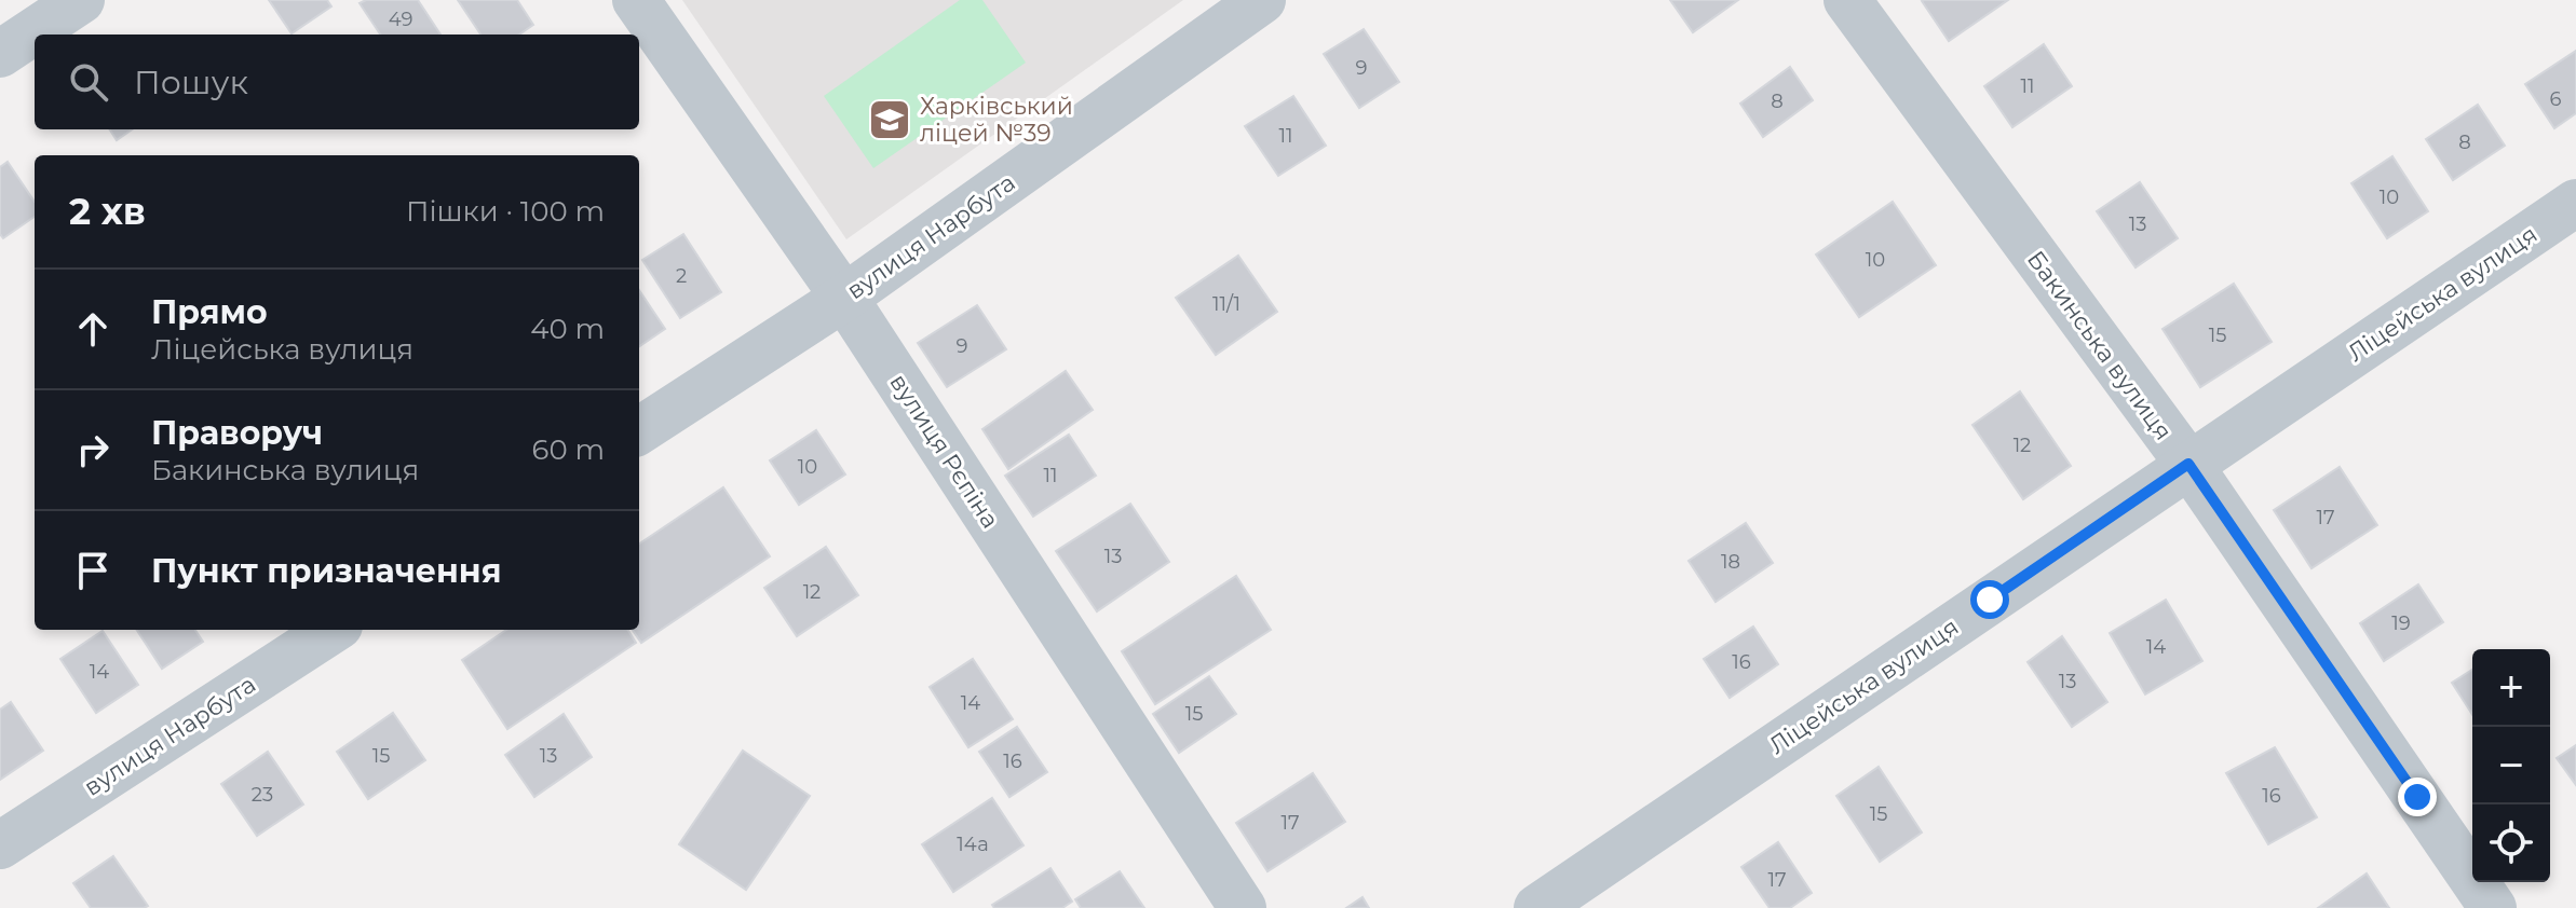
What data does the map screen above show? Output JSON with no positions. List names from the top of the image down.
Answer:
{
  "streets": {
    "street": [
      "вулиця Нарбута",
      "Ліцейська вулиця",
      "Бакинська вулиця",
      "вулиця Рєпіна"
    ]
  },
  "crossings": [
    ["вулиця Нарбута", "вулиця Рєпіна"],
    ["Ліцейська вулиця", "Бакинська вулиця"]
  ],
  "places": {
    "school or university": ["Харківський ліцей №39"]
  },
  "house_numbers": [
    "49",
    "9",
    "11",
    "6",
    "8",
    "11",
    "8",
    "10",
    "13",
    "10",
    "2",
    "11/1",
    "15",
    "9",
    "12",
    "10",
    "11",
    "17",
    "13",
    "18",
    "12",
    "19",
    "14",
    "16",
    "14",
    "13",
    "14",
    "15",
    "15",
    "13",
    "16",
    "23",
    "16",
    "15",
    "17",
    "14а",
    "17"
  ],
  "page": {
    "search": "Пошук",
    "heading": ["2 хв", "Пішки · 100 m"],
    "list": [
      ["Прямо", "Ліцейська вулиця", "40 m"],
      ["Праворуч", "Бакинська вулиця", "60 m"],
      "Пункт призначення"
    ],
    "map_buttons": ["+", "−"]
  }
}
